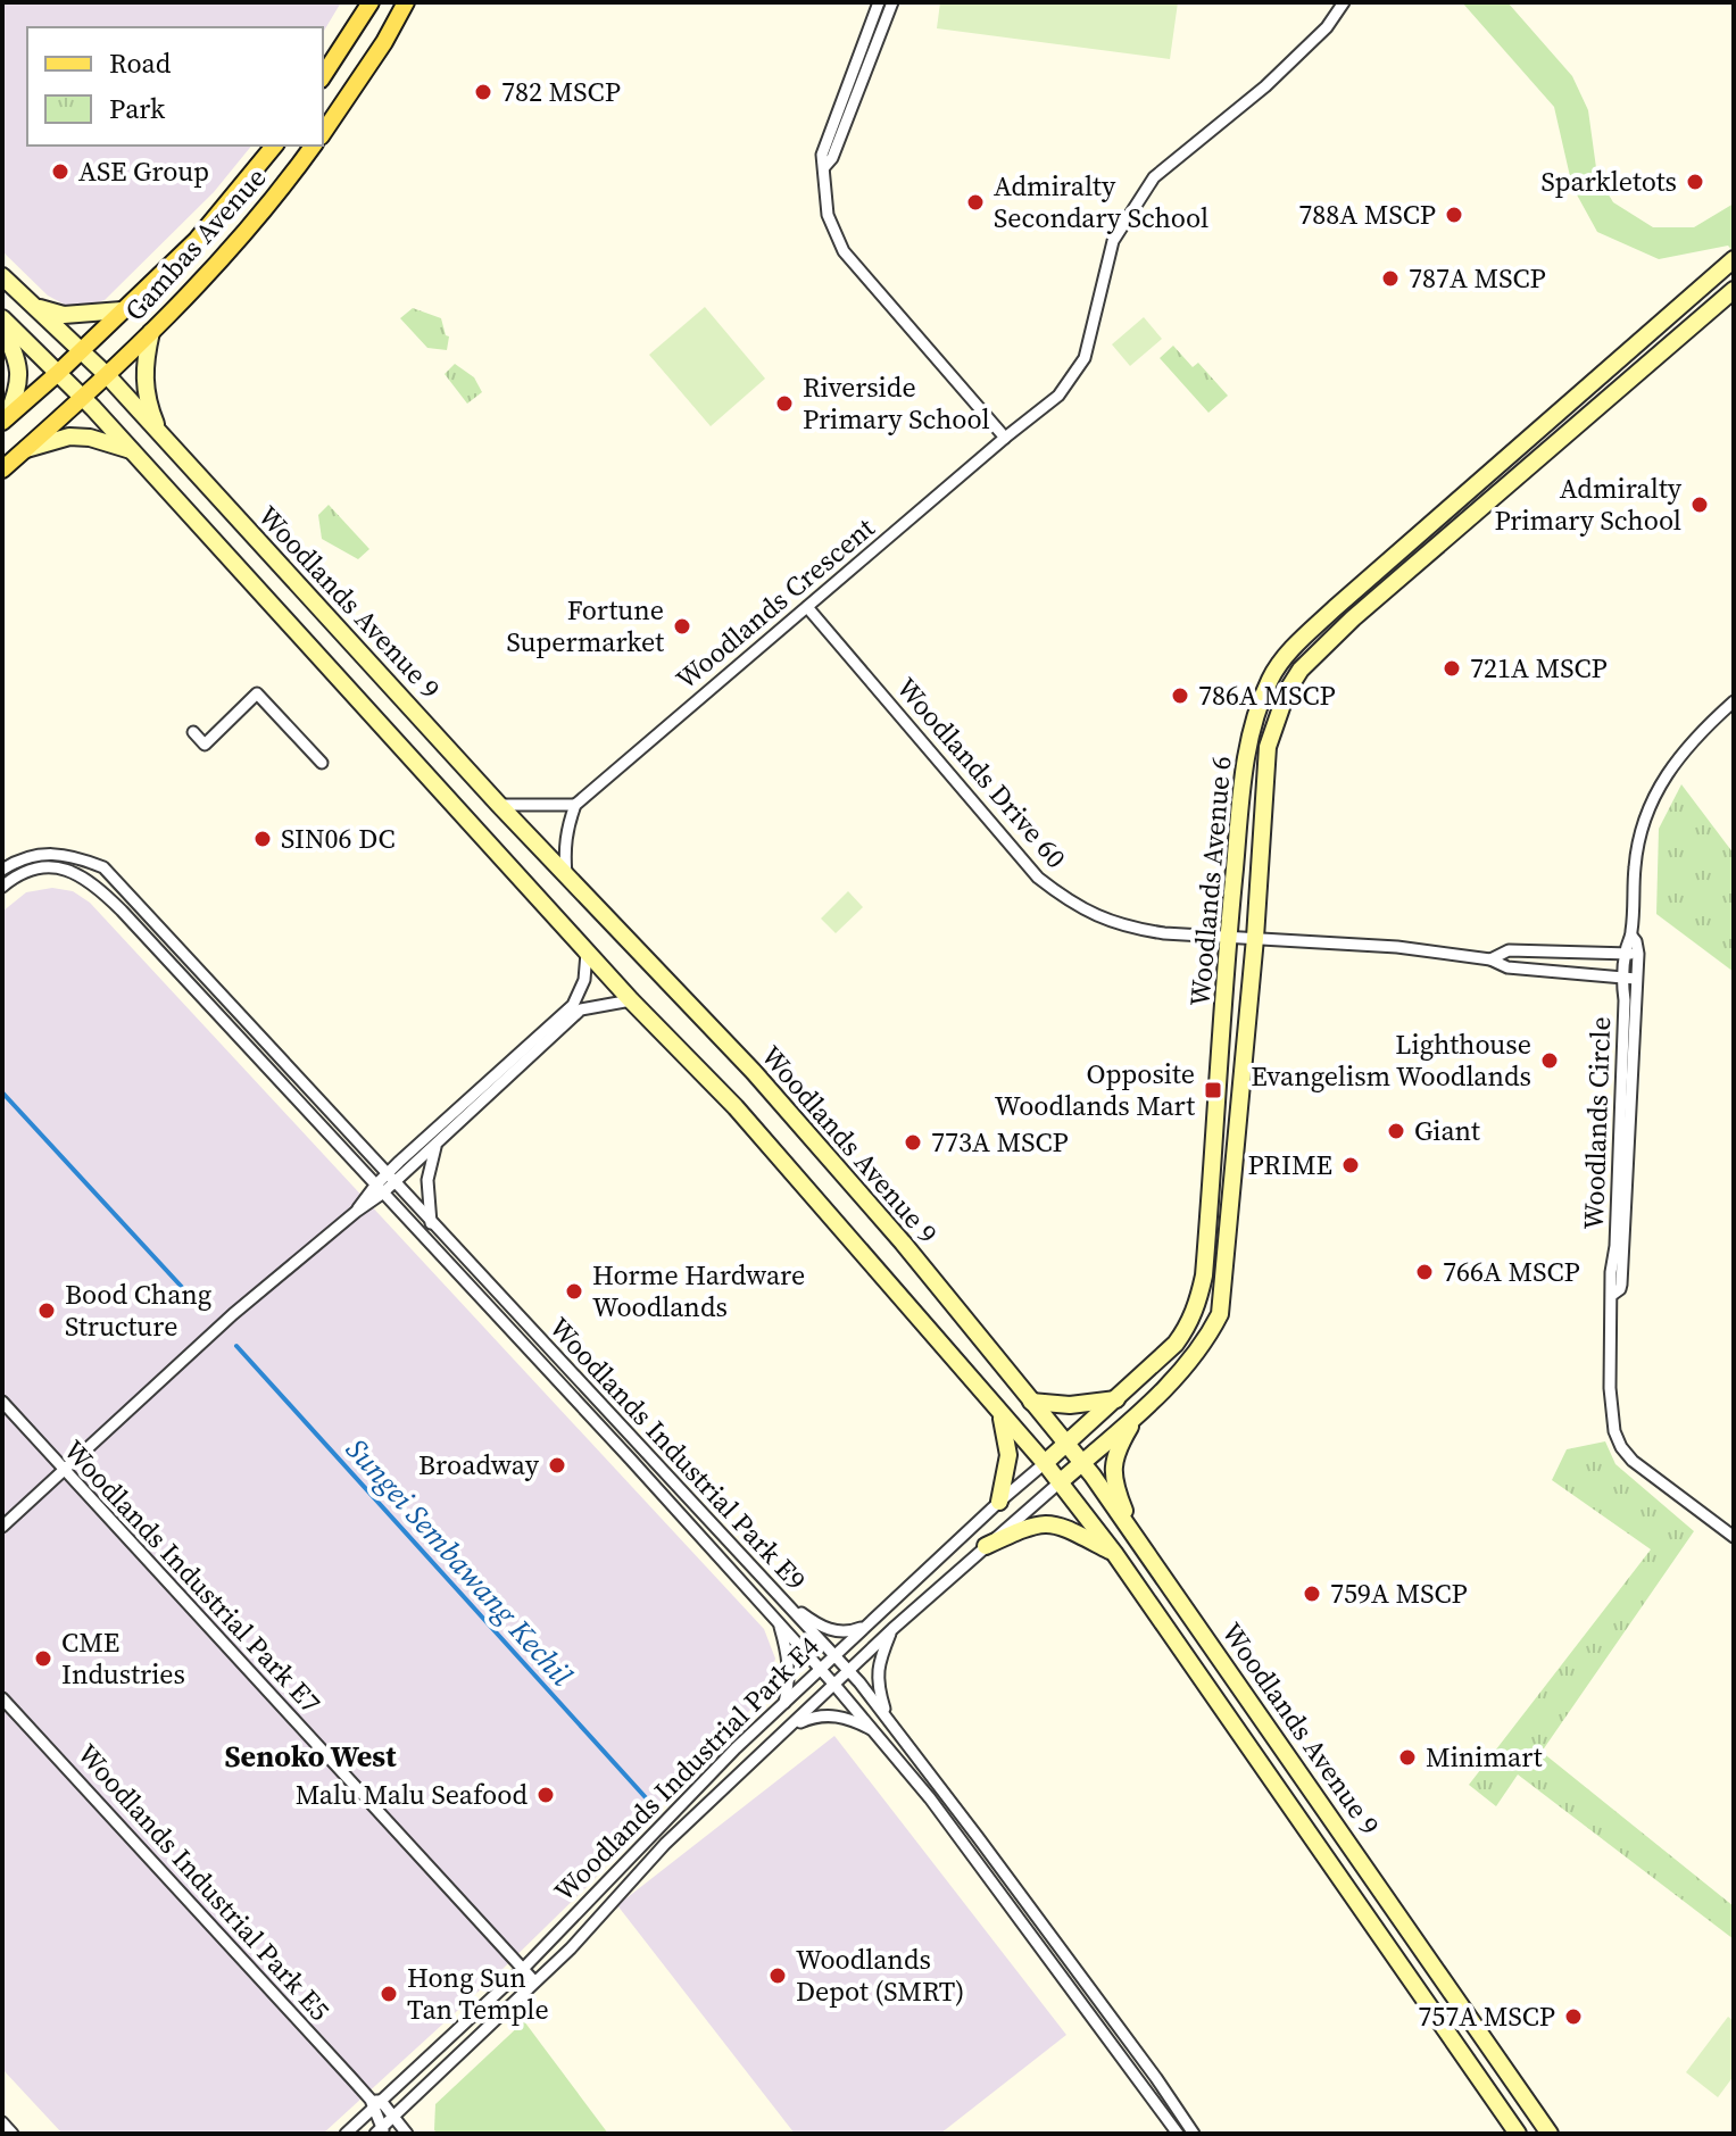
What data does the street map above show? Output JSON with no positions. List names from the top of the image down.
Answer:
{
  "streets": {
    "main road": [
      "Gambas Avenue",
      "Woodlands Avenue 9",
      "Woodlands Avenue 6",
      "Woodlands Industrial Park E4"
    ],
    "street": [
      "Woodlands Crescent",
      "Woodlands Drive 60",
      "Woodlands Circle",
      "Woodlands Industrial Park E9",
      "Woodlands Industrial Park E7",
      "Woodlands Industrial Park E5"
    ]
  },
  "crossings": [
    ["Gambas Avenue", "Woodlands Avenue 9"],
    ["Woodlands Avenue 9", "Woodlands Avenue 6"],
    ["Woodlands Avenue 9", "Woodlands Industrial Park E4"],
    ["Woodlands Crescent", "Woodlands Drive 60"],
    ["Woodlands Drive 60", "Woodlands Avenue 6"],
    ["Woodlands Avenue 6", "Woodlands Industrial Park E4"],
    ["Woodlands Industrial Park E9", "Woodlands Industrial Park E4"],
    ["Woodlands Industrial Park E7", "Woodlands Industrial Park E4"],
    ["Woodlands Industrial Park E4", "Woodlands Industrial Park E5"]
  ],
  "districts": ["Senoko West"],
  "water": ["Sungei Sembawang Kechil"],
  "places": {
    "other": [
      "782 MSCP",
      "ASE Group",
      "Sparkletots",
      "Admiralty Secondary School",
      "788A MSCP",
      "787A MSCP",
      "Riverside Primary School",
      "Admiralty Primary School",
      "Fortune Supermarket",
      "721A MSCP",
      "786A MSCP",
      "SIN06 DC",
      "Lighthouse Evangelism Woodlands",
      "Giant",
      "773A MSCP",
      "PRIME",
      "766A MSCP",
      "Horme Hardware Woodlands",
      "Bood Chang Structure",
      "Broadway",
      "759A MSCP",
      "CME Industries",
      "Minimart",
      "Malu Malu Seafood",
      "Woodlands Depot (SMRT)",
      "Hong Sun Tan Temple",
      "757A MSCP"
    ],
    "transit": ["Opposite Woodlands Mart"]
  },
  "legend": ["Road", "Park"]
}
